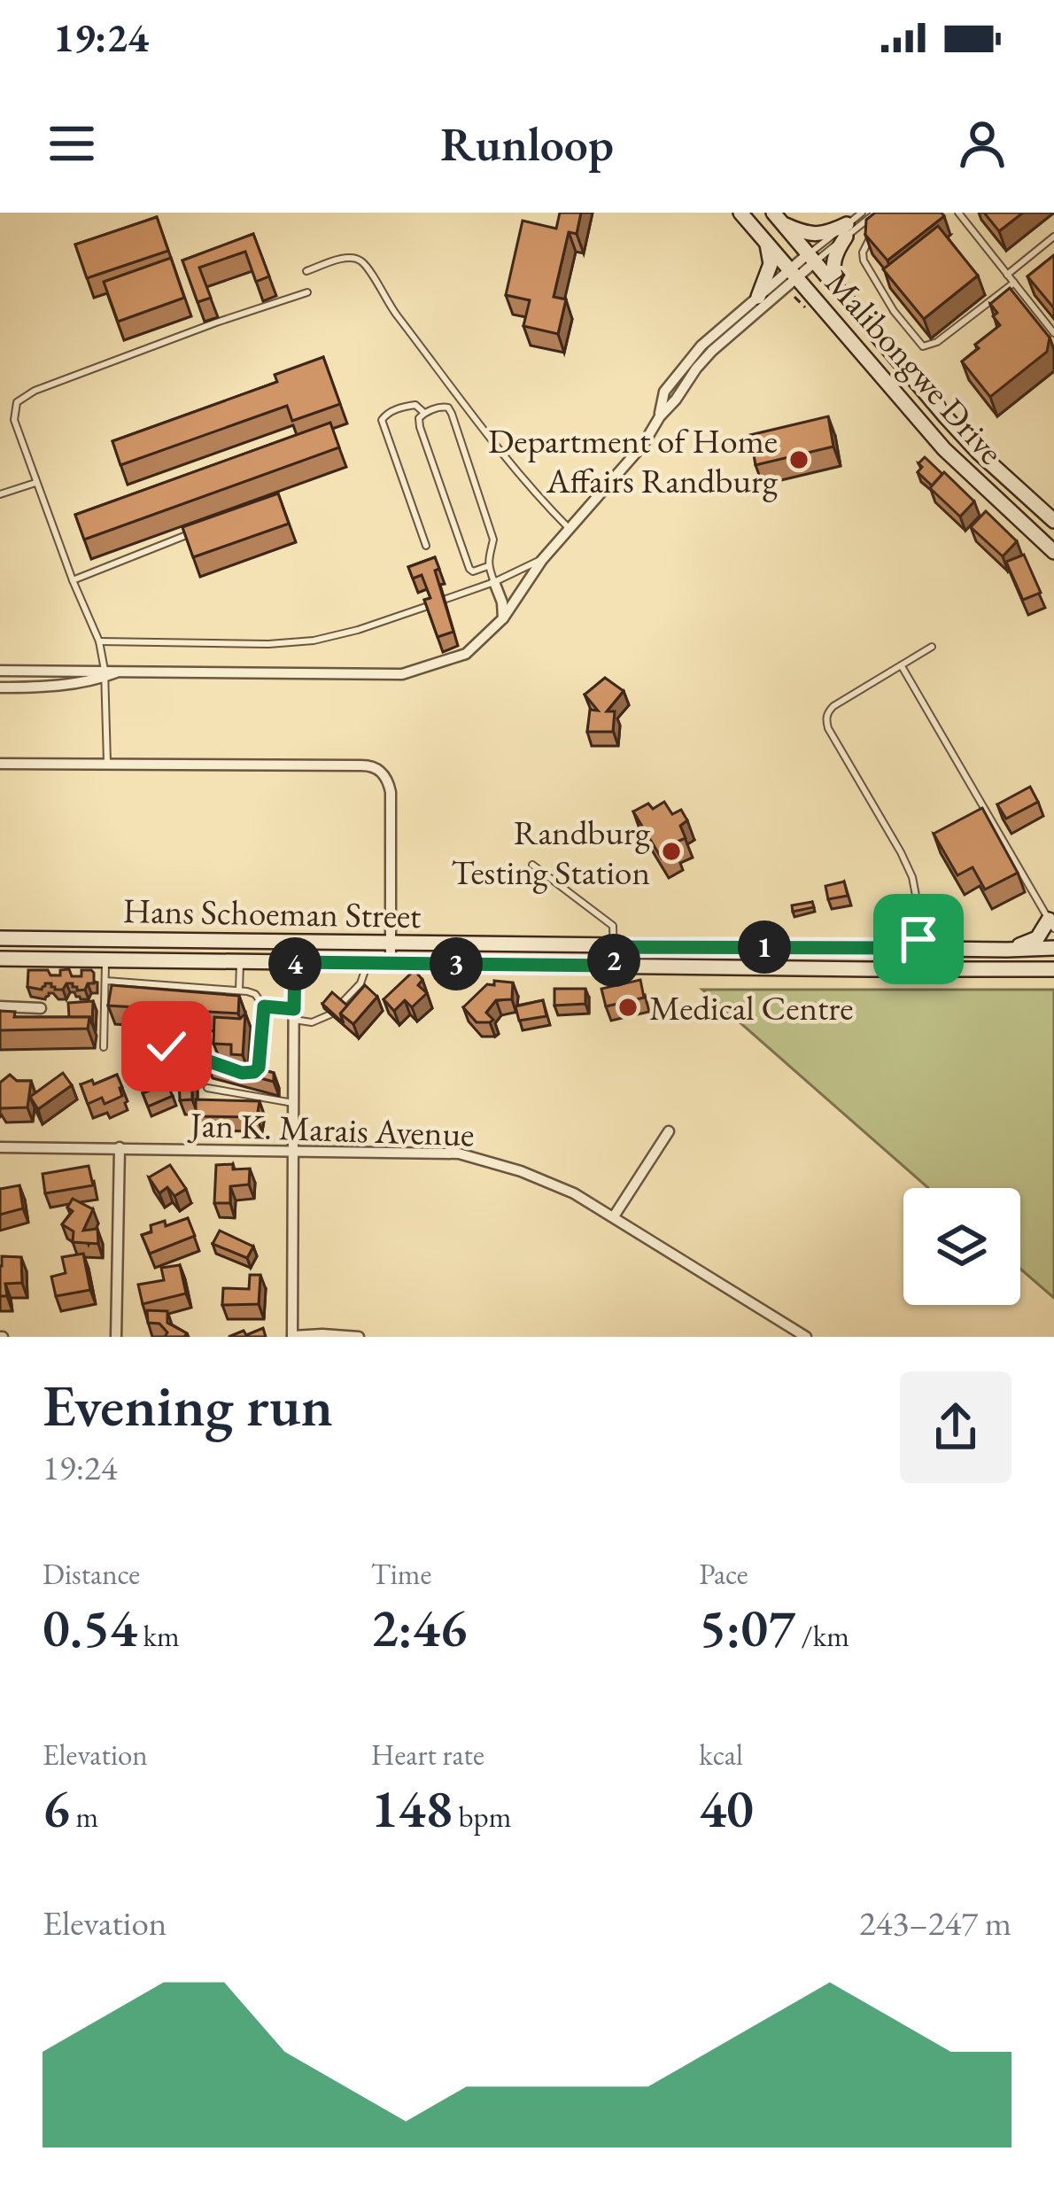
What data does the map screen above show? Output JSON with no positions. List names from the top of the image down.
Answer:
{
  "streets": {
    "main road": ["Malibongwe Drive", "Hans Schoeman Street"],
    "street": ["Jan K. Marais Avenue"]
  },
  "places": ["Department of Home Affairs Randburg", "Randburg Testing Station", "Medical Centre"],
  "page": {
    "status": "19:24",
    "header": "Runloop",
    "pins": [
      "1",
      "2",
      "3",
      "4"
    ],
    "heading": ["Evening run", "19:24"],
    "stats": [
      ["Distance", "0.54 km"],
      ["Time", "2:46"],
      ["Pace", "5:07 /km"],
      ["Elevation", "6 m"],
      ["Heart rate", "148 bpm"],
      ["kcal", "40"]
    ],
    "chart": ["Elevation", "243–247 m"]
  }
}
